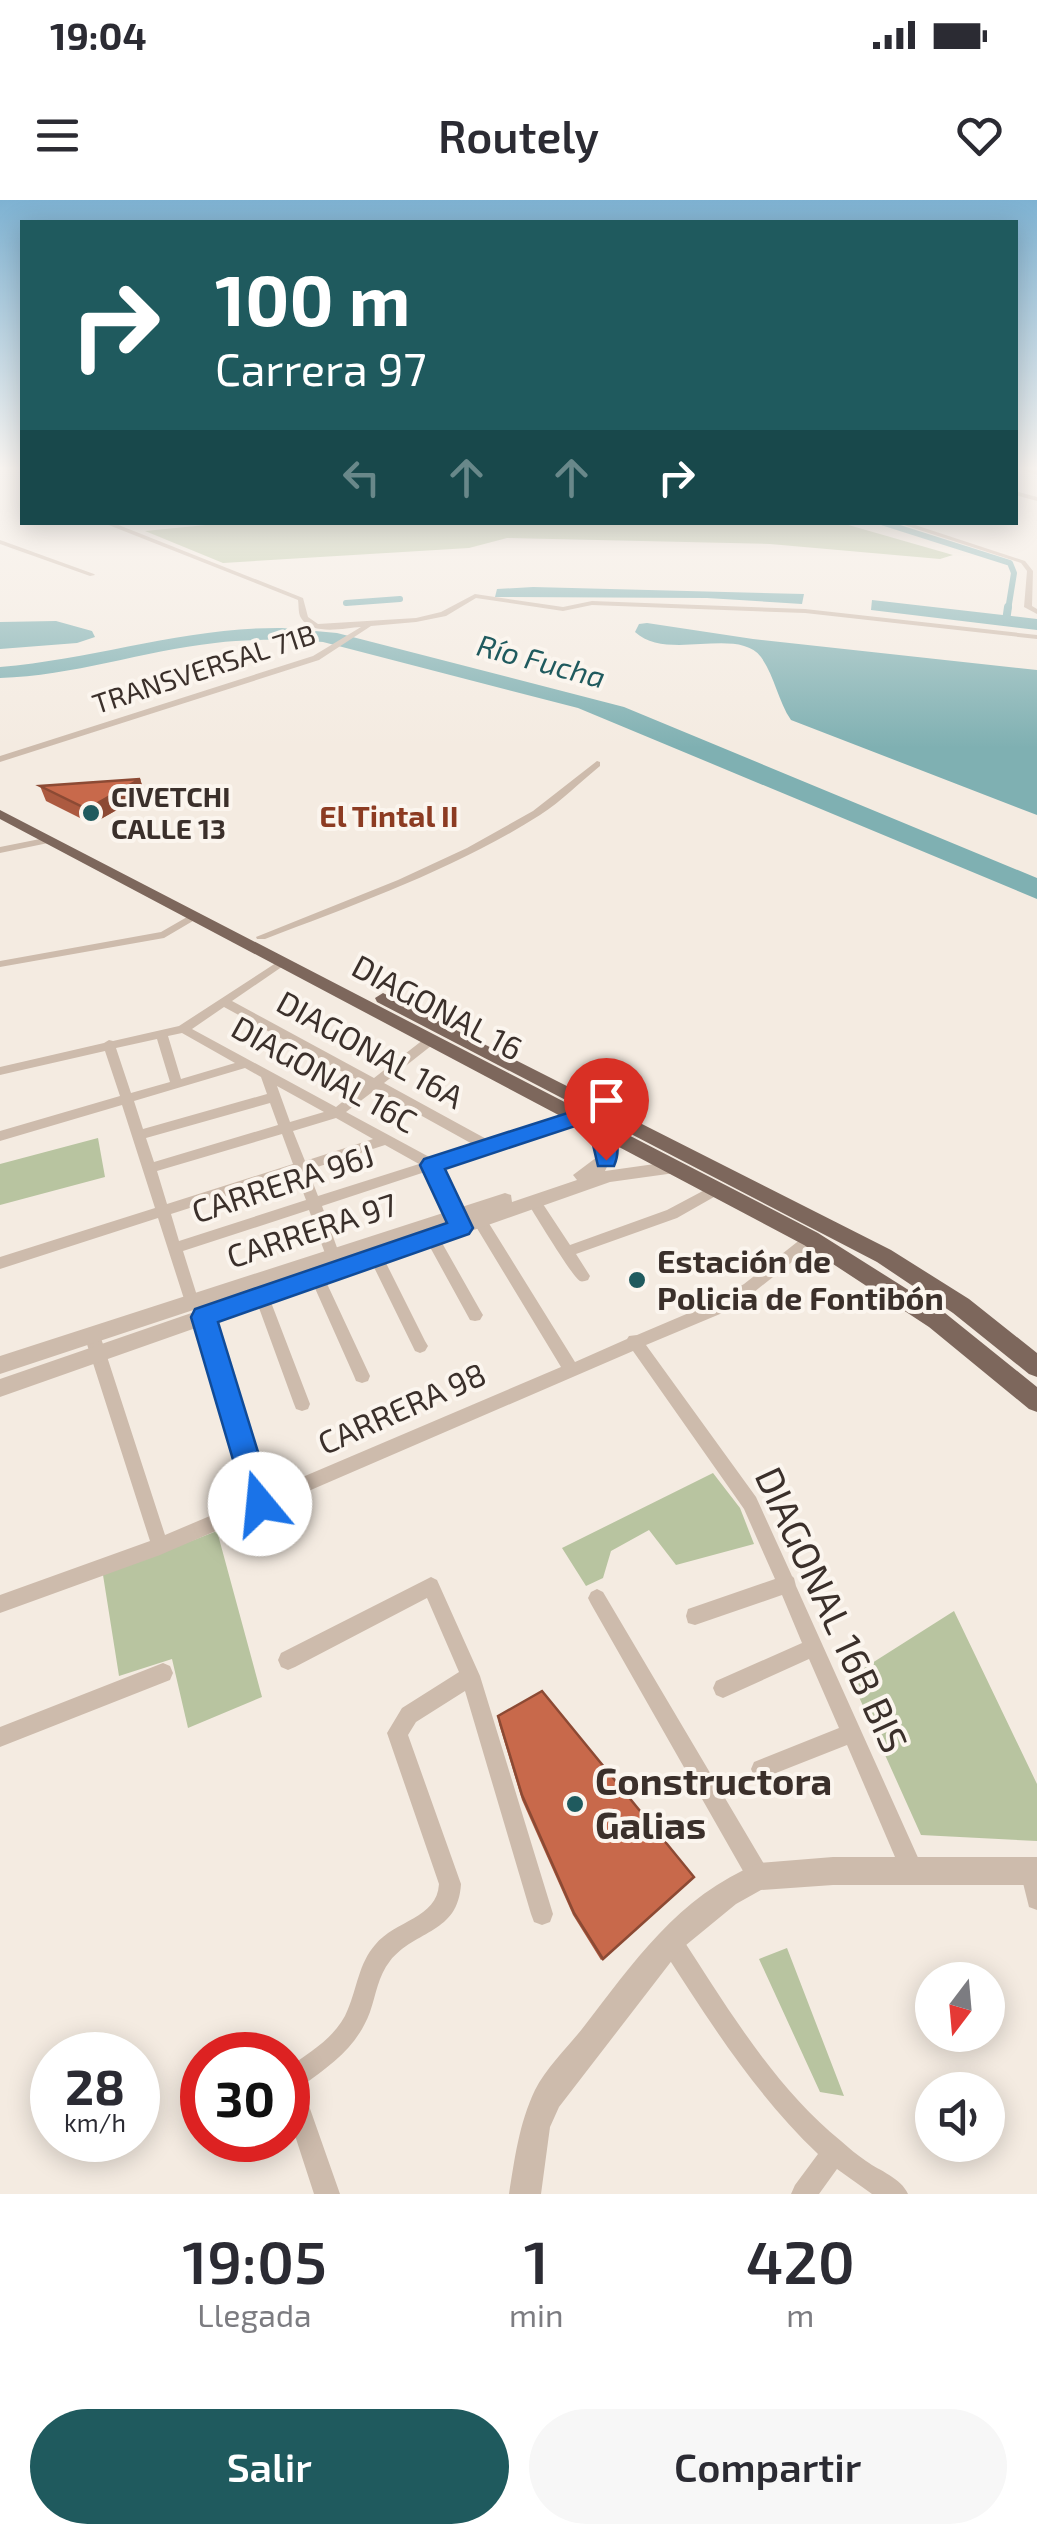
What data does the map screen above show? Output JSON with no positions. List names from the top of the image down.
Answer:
{
  "streets": {
    "main road": ["DIAGONAL 16"],
    "street": [
      "TRANSVERSAL 71B",
      "DIAGONAL 16A",
      "DIAGONAL 16C",
      "CARRERA 96J",
      "CARRERA 97",
      "CARRERA 98",
      "DIAGONAL 16B BIS"
    ]
  },
  "crossings": [
    ["DIAGONAL 16", "CARRERA 96J"],
    ["DIAGONAL 16", "CARRERA 97"],
    ["DIAGONAL 16", "CARRERA 98"],
    ["DIAGONAL 16A", "CARRERA 96J"],
    ["DIAGONAL 16C", "CARRERA 96J"],
    ["DIAGONAL 16C", "CARRERA 97"],
    ["DIAGONAL 16C", "CARRERA 98"],
    ["CARRERA 98", "DIAGONAL 16B BIS"]
  ],
  "districts": ["El Tintal II"],
  "water": ["Río Fucha"],
  "places": ["CIVETCHI CALLE 13", "Estación de Policia de Fontibón", "Constructora Galias"],
  "north": "bottom",
  "page": {
    "status": "19:04",
    "header": "Routely",
    "turn": ["100 m", "Carrera 97"],
    "speed": "28 km/h",
    "limit": "30",
    "eta": [
      "19:05",
      "Llegada",
      "1",
      "min",
      "420",
      "m"
    ],
    "buttons": ["Salir", "Compartir"]
  }
}
